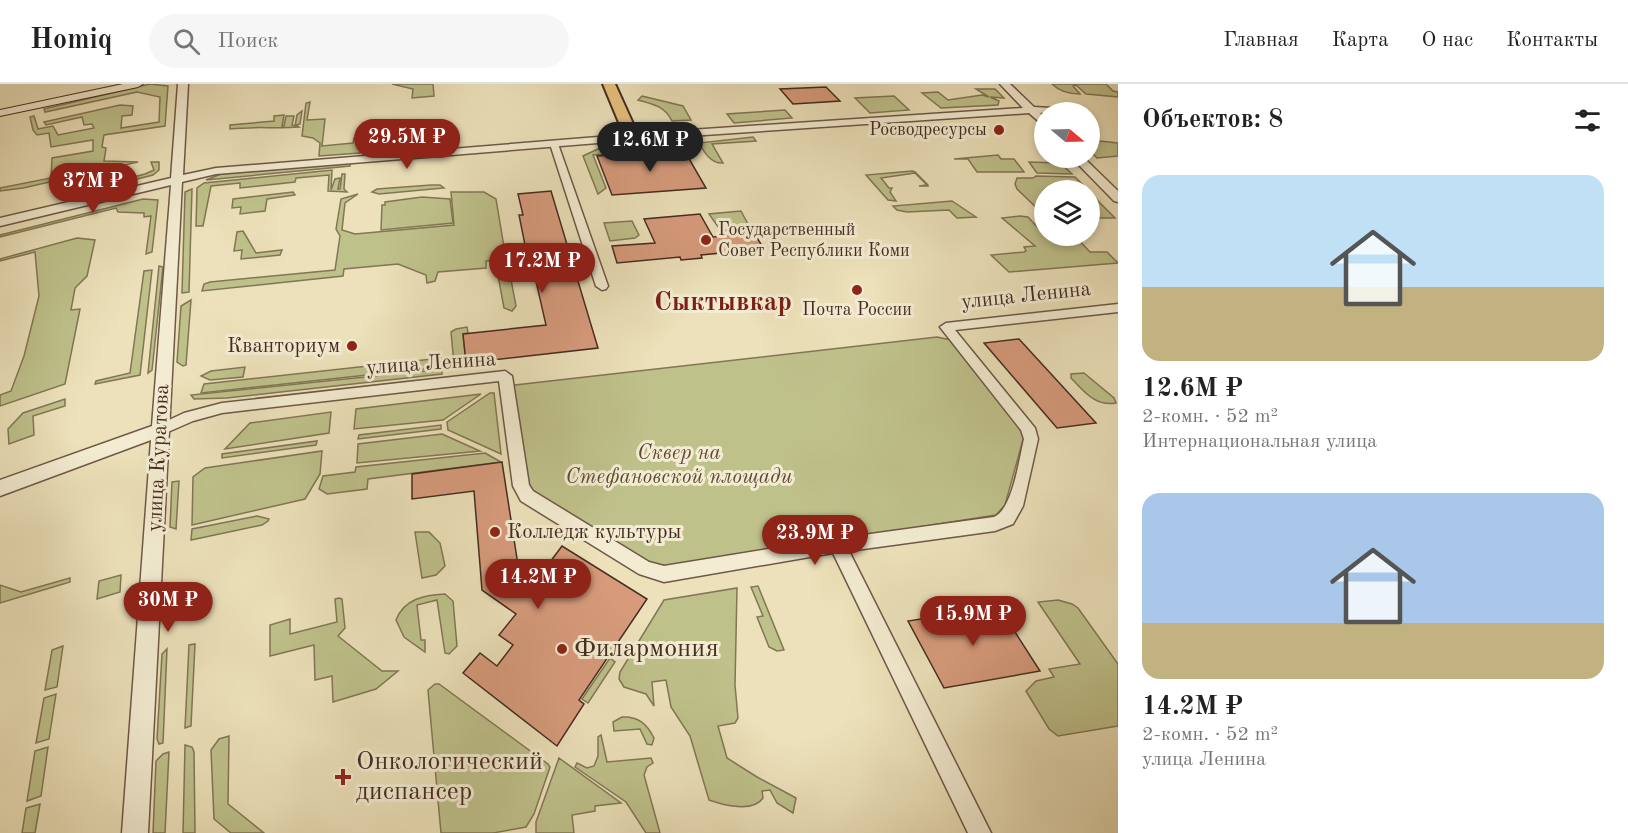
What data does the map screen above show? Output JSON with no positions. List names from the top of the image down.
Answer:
{
  "streets": {
    "street": ["улица Ленина", "улица Куратова"]
  },
  "crossings": [
    ["улица Ленина", "улица Куратова"]
  ],
  "districts": ["Сыктывкар"],
  "parks": ["Сквер на Стефановской площади"],
  "places": {
    "other": [
      "Росводресурсы",
      "Государственный Совет Республики Коми",
      "Почта России",
      "Кванториум",
      "Колледж культуры",
      "Филармония"
    ],
    "health": ["Онкологический диспансер"]
  },
  "north": "right",
  "page": {
    "header": "Homiq",
    "search": "Поиск",
    "nav": [
      "Главная",
      "Карта",
      "О нас",
      "Контакты"
    ],
    "heading": "Объектов: 8",
    "price": [
      "29.5M ₽",
      "12.6M ₽",
      "37M ₽",
      "17.2M ₽",
      "23.9M ₽",
      "14.2M ₽",
      "30M ₽",
      "15.9M ₽"
    ],
    "list": [
      {
        "name": "12.6M ₽",
        "note": "2-комн. · 52 m² · Интернациональная улица"
      },
      {
        "name": "14.2M ₽",
        "note": "2-комн. · 52 m² · улица Ленина"
      }
    ]
  }
}
